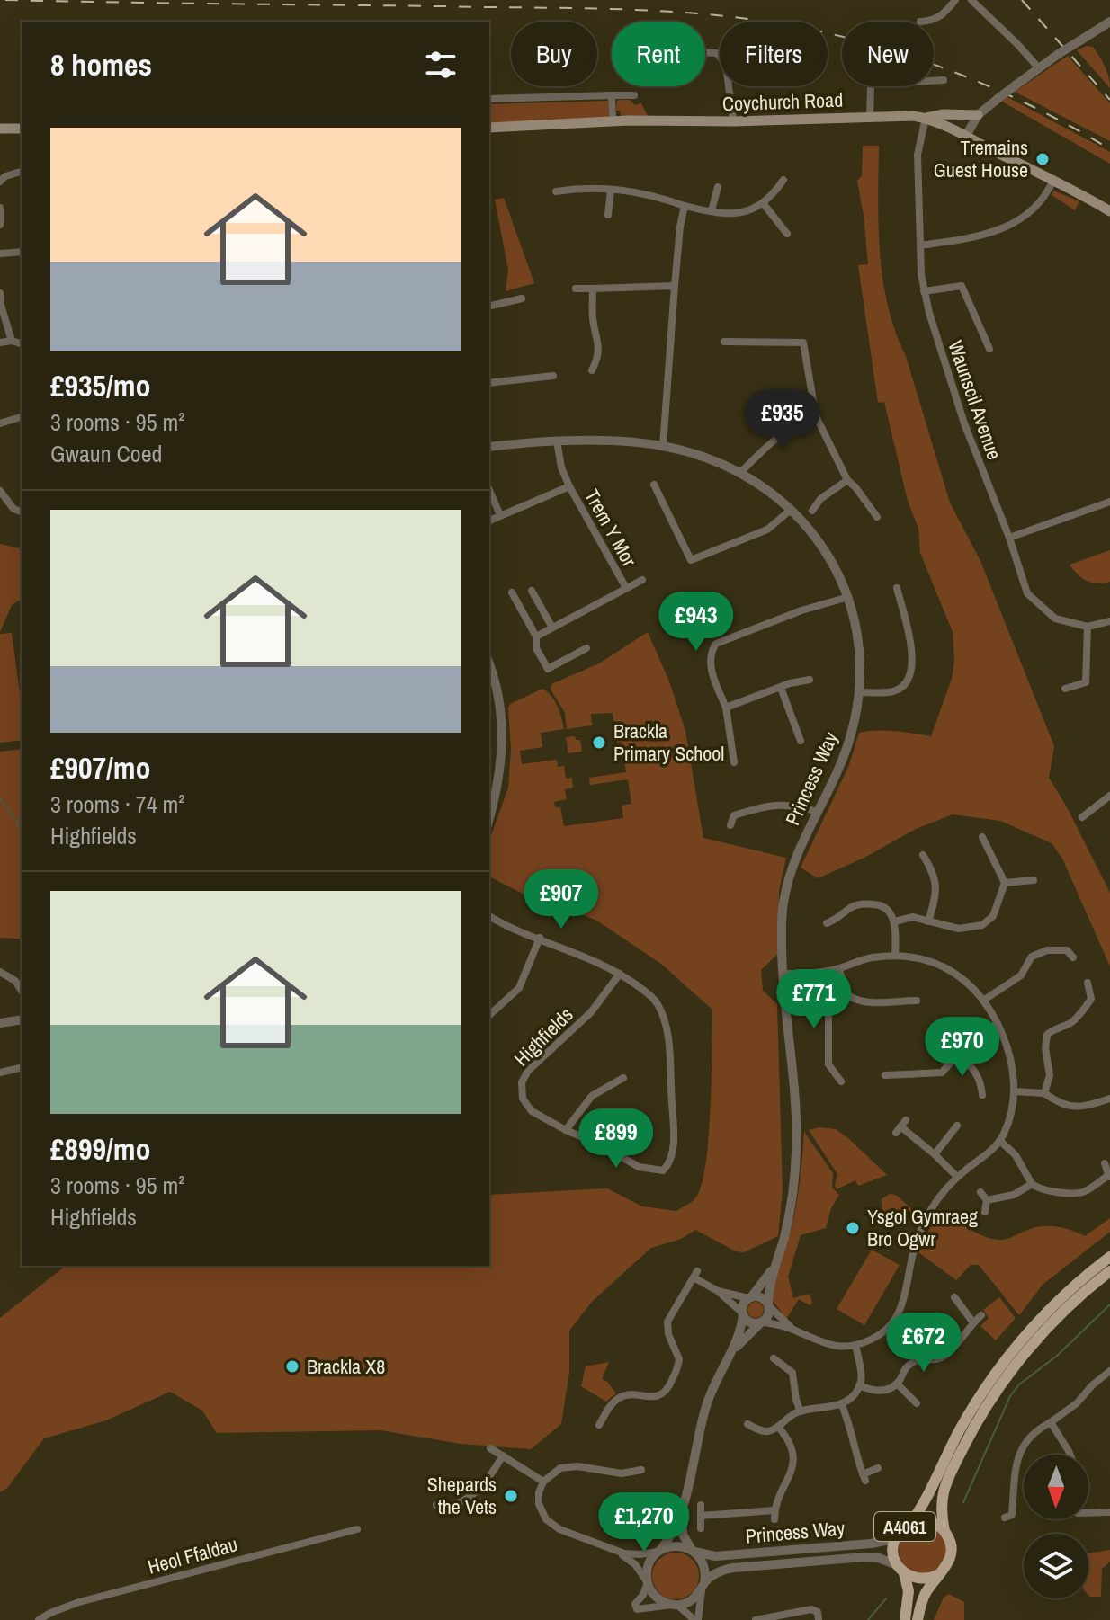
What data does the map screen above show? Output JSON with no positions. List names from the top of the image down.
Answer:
{
  "streets": {
    "main road": ["Coychurch Road", "A4061"],
    "street": [
      "Waunscil Avenue",
      "Trem Y Mor",
      "Princess Way",
      "Highfields",
      "Heol Ffaldau"
    ]
  },
  "crossings": [
    ["Coychurch Road", "Waunscil Avenue"],
    ["Trem Y Mor", "Princess Way"],
    ["Princess Way", "A4061"]
  ],
  "places": [
    "Tremains Guest House",
    "Brackla Primary School",
    "Ysgol Gymraeg Bro Ogwr",
    "Brackla X8",
    "Shepards the Vets"
  ],
  "north": "bottom",
  "page": {
    "chip": [
      "Buy",
      "Rent",
      "Filters",
      "New"
    ],
    "heading": "8 homes",
    "list": [
      {
        "name": "£935/mo",
        "note": "3 rooms · 95 m² · Gwaun Coed"
      },
      {
        "name": "£907/mo",
        "note": "3 rooms · 74 m² · Highfields"
      },
      {
        "name": "£899/mo",
        "note": "3 rooms · 95 m² · Highfields"
      }
    ],
    "price": [
      "£935",
      "£943",
      "£907",
      "£771",
      "£970",
      "£899",
      "£672",
      "£1,270"
    ]
  }
}
